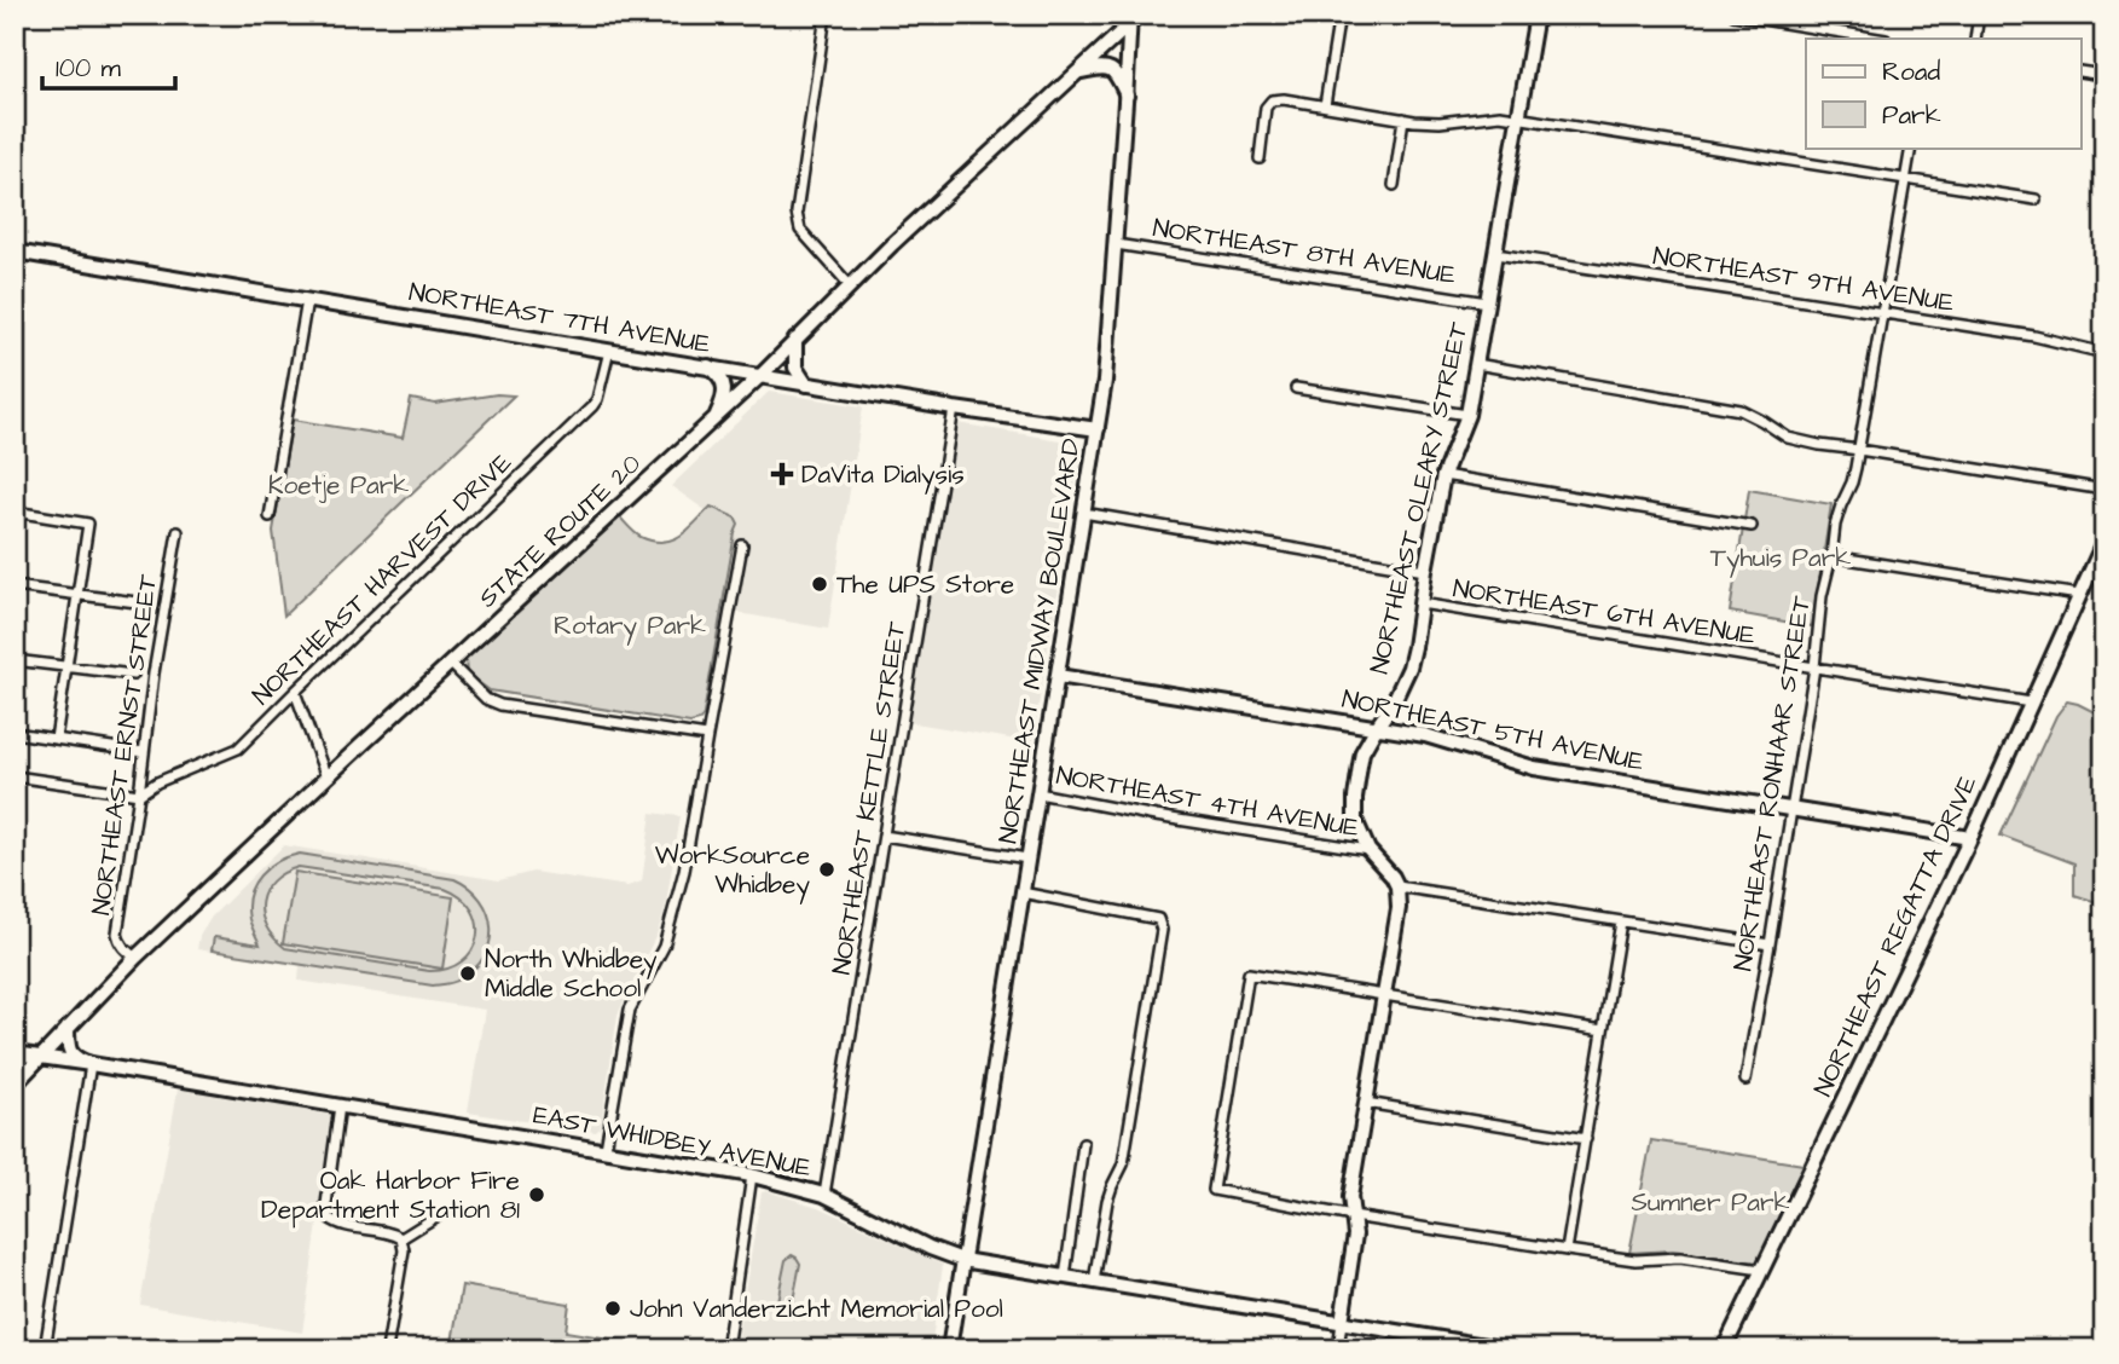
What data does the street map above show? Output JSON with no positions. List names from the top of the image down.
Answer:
{
  "streets": {
    "street": [
      "NORTHEAST 8TH AVENUE",
      "NORTHEAST 9TH AVENUE",
      "NORTHEAST 7TH AVENUE",
      "NORTHEAST OLEARY STREET",
      "STATE ROUTE 20",
      "NORTHEAST HARVEST DRIVE",
      "NORTHEAST 6TH AVENUE",
      "NORTHEAST MIDWAY BOULEVARD",
      "NORTHEAST 5TH AVENUE",
      "NORTHEAST ERNST STREET",
      "NORTHEAST RONHAAR STREET",
      "NORTHEAST KETTLE STREET",
      "NORTHEAST 4TH AVENUE",
      "NORTHEAST REGATTA DRIVE",
      "EAST WHIDBEY AVENUE"
    ]
  },
  "crossings": [
    ["NORTHEAST 8TH AVENUE", "NORTHEAST OLEARY STREET"],
    ["NORTHEAST 8TH AVENUE", "NORTHEAST MIDWAY BOULEVARD"],
    ["NORTHEAST 9TH AVENUE", "NORTHEAST OLEARY STREET"],
    ["NORTHEAST 9TH AVENUE", "NORTHEAST RONHAAR STREET"],
    ["NORTHEAST 7TH AVENUE", "STATE ROUTE 20"],
    ["NORTHEAST 7TH AVENUE", "NORTHEAST HARVEST DRIVE"],
    ["NORTHEAST 7TH AVENUE", "NORTHEAST MIDWAY BOULEVARD"],
    ["NORTHEAST 7TH AVENUE", "NORTHEAST KETTLE STREET"],
    ["NORTHEAST OLEARY STREET", "NORTHEAST 6TH AVENUE"],
    ["NORTHEAST OLEARY STREET", "NORTHEAST 5TH AVENUE"],
    ["NORTHEAST OLEARY STREET", "NORTHEAST 4TH AVENUE"],
    ["STATE ROUTE 20", "NORTHEAST MIDWAY BOULEVARD"],
    ["STATE ROUTE 20", "NORTHEAST ERNST STREET"],
    ["STATE ROUTE 20", "EAST WHIDBEY AVENUE"],
    ["NORTHEAST HARVEST DRIVE", "NORTHEAST ERNST STREET"],
    ["NORTHEAST 6TH AVENUE", "NORTHEAST MIDWAY BOULEVARD"],
    ["NORTHEAST 6TH AVENUE", "NORTHEAST RONHAAR STREET"],
    ["NORTHEAST 6TH AVENUE", "NORTHEAST REGATTA DRIVE"],
    ["NORTHEAST MIDWAY BOULEVARD", "NORTHEAST 5TH AVENUE"],
    ["NORTHEAST MIDWAY BOULEVARD", "NORTHEAST 4TH AVENUE"],
    ["NORTHEAST MIDWAY BOULEVARD", "EAST WHIDBEY AVENUE"],
    ["NORTHEAST 5TH AVENUE", "NORTHEAST RONHAAR STREET"],
    ["NORTHEAST 5TH AVENUE", "NORTHEAST REGATTA DRIVE"],
    ["NORTHEAST KETTLE STREET", "EAST WHIDBEY AVENUE"]
  ],
  "parks": [
    "Koetje Park",
    "Tyhuis Park",
    "Rotary Park",
    "Sumner Park"
  ],
  "places": {
    "health": ["DaVita Dialysis"],
    "other": [
      "The UPS Store",
      "WorkSource Whidbey",
      "North Whidbey Middle School",
      "Oak Harbor Fire Department Station 81",
      "John Vanderzicht Memorial Pool"
    ]
  },
  "legend": ["Road", "Park"],
  "scale_bar": "100 m"
}
